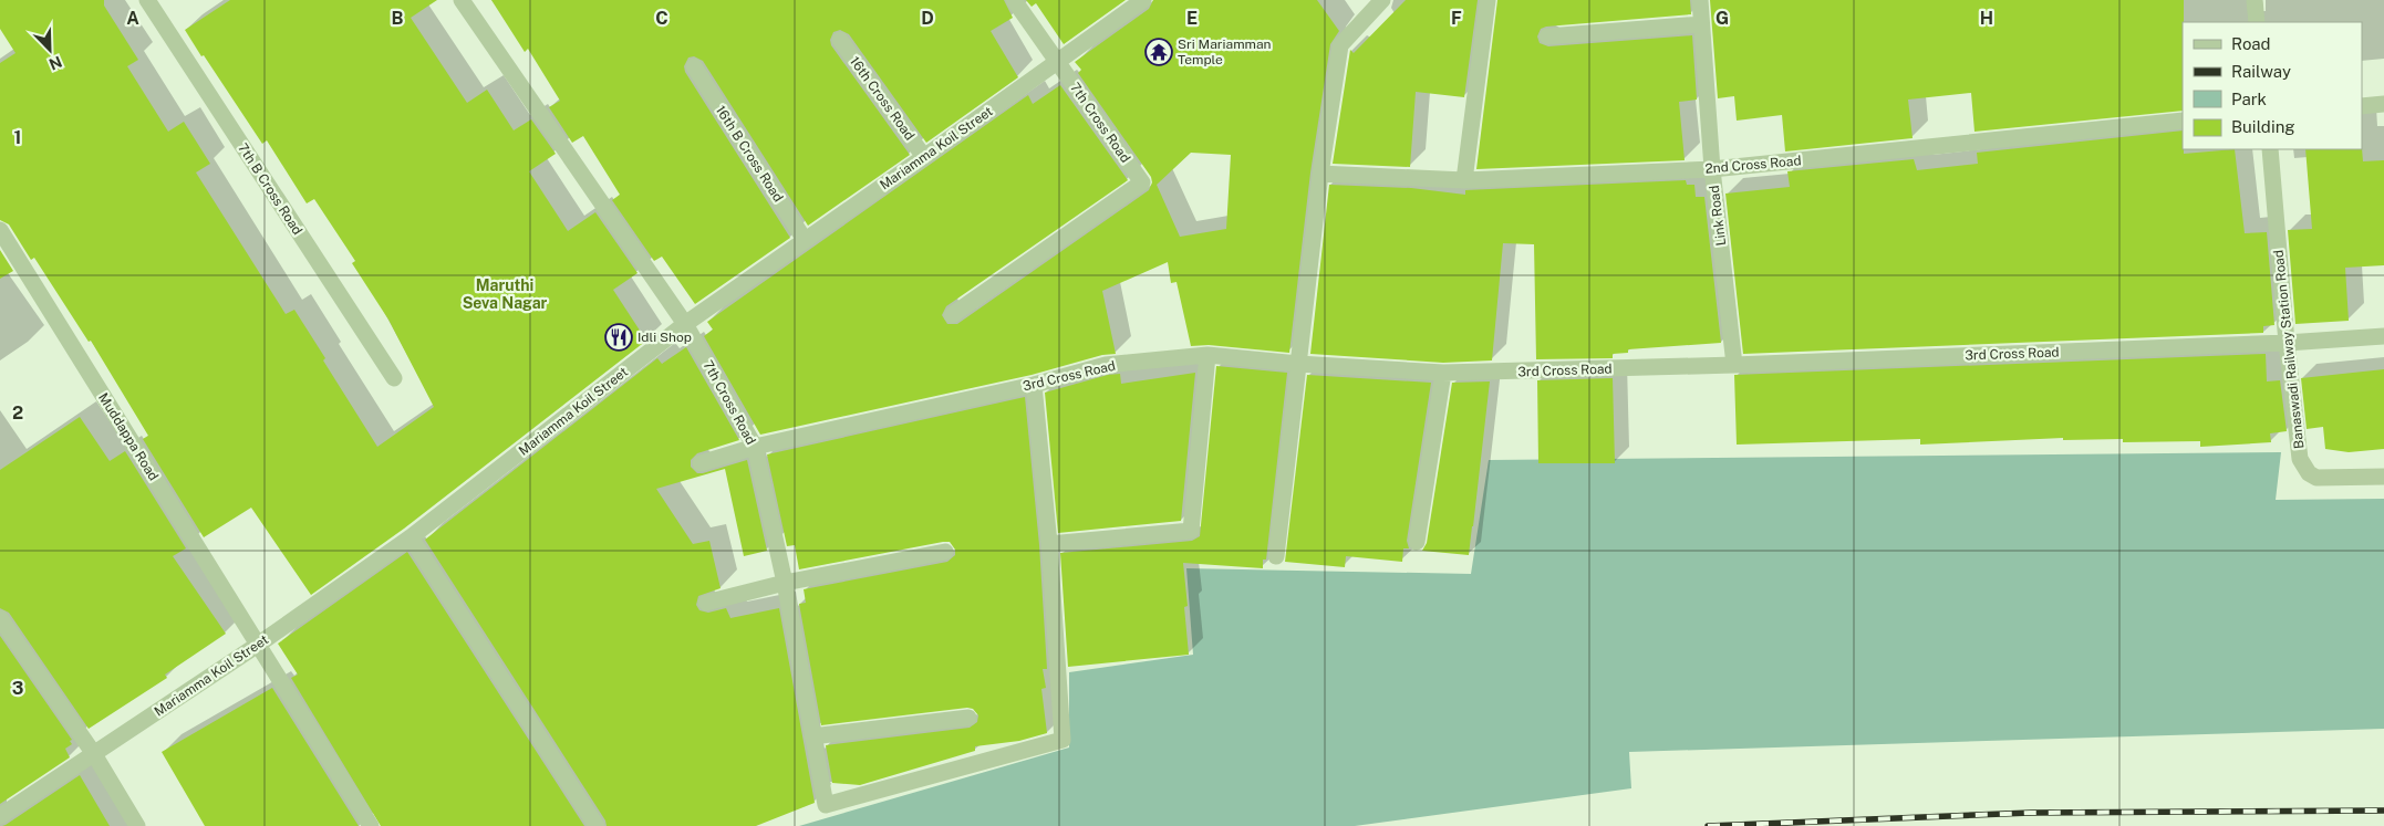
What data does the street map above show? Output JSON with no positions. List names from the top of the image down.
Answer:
{
  "streets": {
    "street": [
      "16th Cross Road",
      "7th Cross Road",
      "Mariamma Koil Street",
      "16th B Cross Road",
      "2nd Cross Road",
      "7th B Cross Road",
      "Link Road",
      "Banaswadi Railway Station Road",
      "3rd Cross Road",
      "Muddappa Road"
    ]
  },
  "crossings": [
    ["16th Cross Road", "Mariamma Koil Street"],
    ["7th Cross Road", "Mariamma Koil Street"],
    ["7th Cross Road", "3rd Cross Road"],
    ["Mariamma Koil Street", "16th B Cross Road"],
    ["Mariamma Koil Street", "Muddappa Road"],
    ["2nd Cross Road", "Link Road"],
    ["Link Road", "3rd Cross Road"],
    ["Banaswadi Railway Station Road", "3rd Cross Road"]
  ],
  "districts": ["Maruthi Seva Nagar"],
  "places": {
    "temple": ["Sri Mariamman Temple"],
    "restaurant": ["Idli Shop"]
  },
  "legend": [
    "Road",
    "Railway",
    "Park",
    "Building"
  ],
  "north": "bottom right",
  "grid": {
    "columns": [
      "A",
      "B",
      "C",
      "D",
      "E",
      "F",
      "G",
      "H"
    ],
    "rows": ["1", "2", "3"]
  }
}
